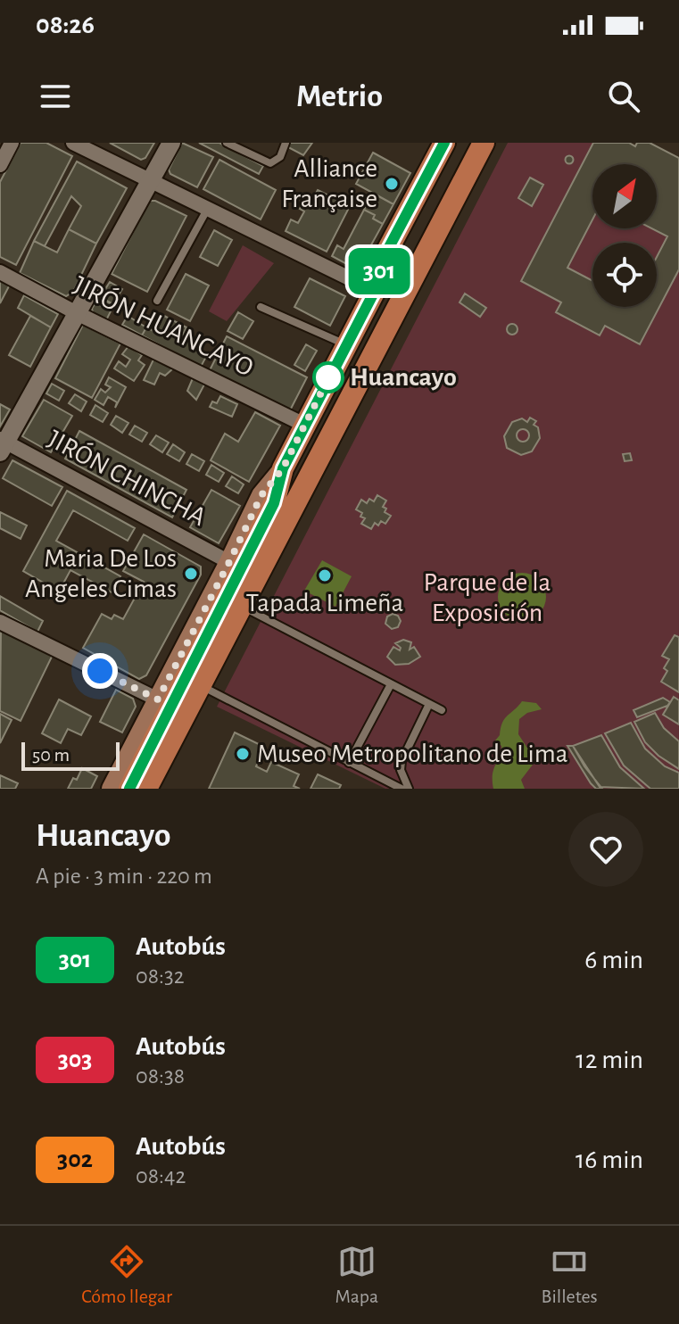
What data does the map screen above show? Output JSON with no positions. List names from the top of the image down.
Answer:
{
  "streets": {
    "street": ["JIRÓN HUANCAYO", "JIRÓN CHINCHA"]
  },
  "parks": ["Parque de la Exposición"],
  "places": [
    "Alliance Française",
    "Huancayo",
    "Maria De Los Angeles Cimas",
    "Tapada Limeña",
    "Museo Metropolitano de Lima"
  ],
  "lines": ["bus line 301"],
  "scale_bar": "50 m",
  "north": "top right",
  "page": {
    "status": "08:26",
    "header": "Metrio",
    "on_map": "301",
    "scale": "50 m",
    "heading": ["Huancayo", "A pie · 3 min · 220 m"],
    "list": [
      {
        "mark": "301",
        "name": "Autobús",
        "note": "08:32",
        "value": "6 min"
      },
      {
        "mark": "303",
        "name": "Autobús",
        "note": "08:38",
        "value": "12 min"
      },
      {
        "mark": "302",
        "name": "Autobús",
        "note": "08:42",
        "value": "16 min"
      }
    ],
    "tabs": ["Cómo llegar", "Mapa", "Billetes"]
  }
}
